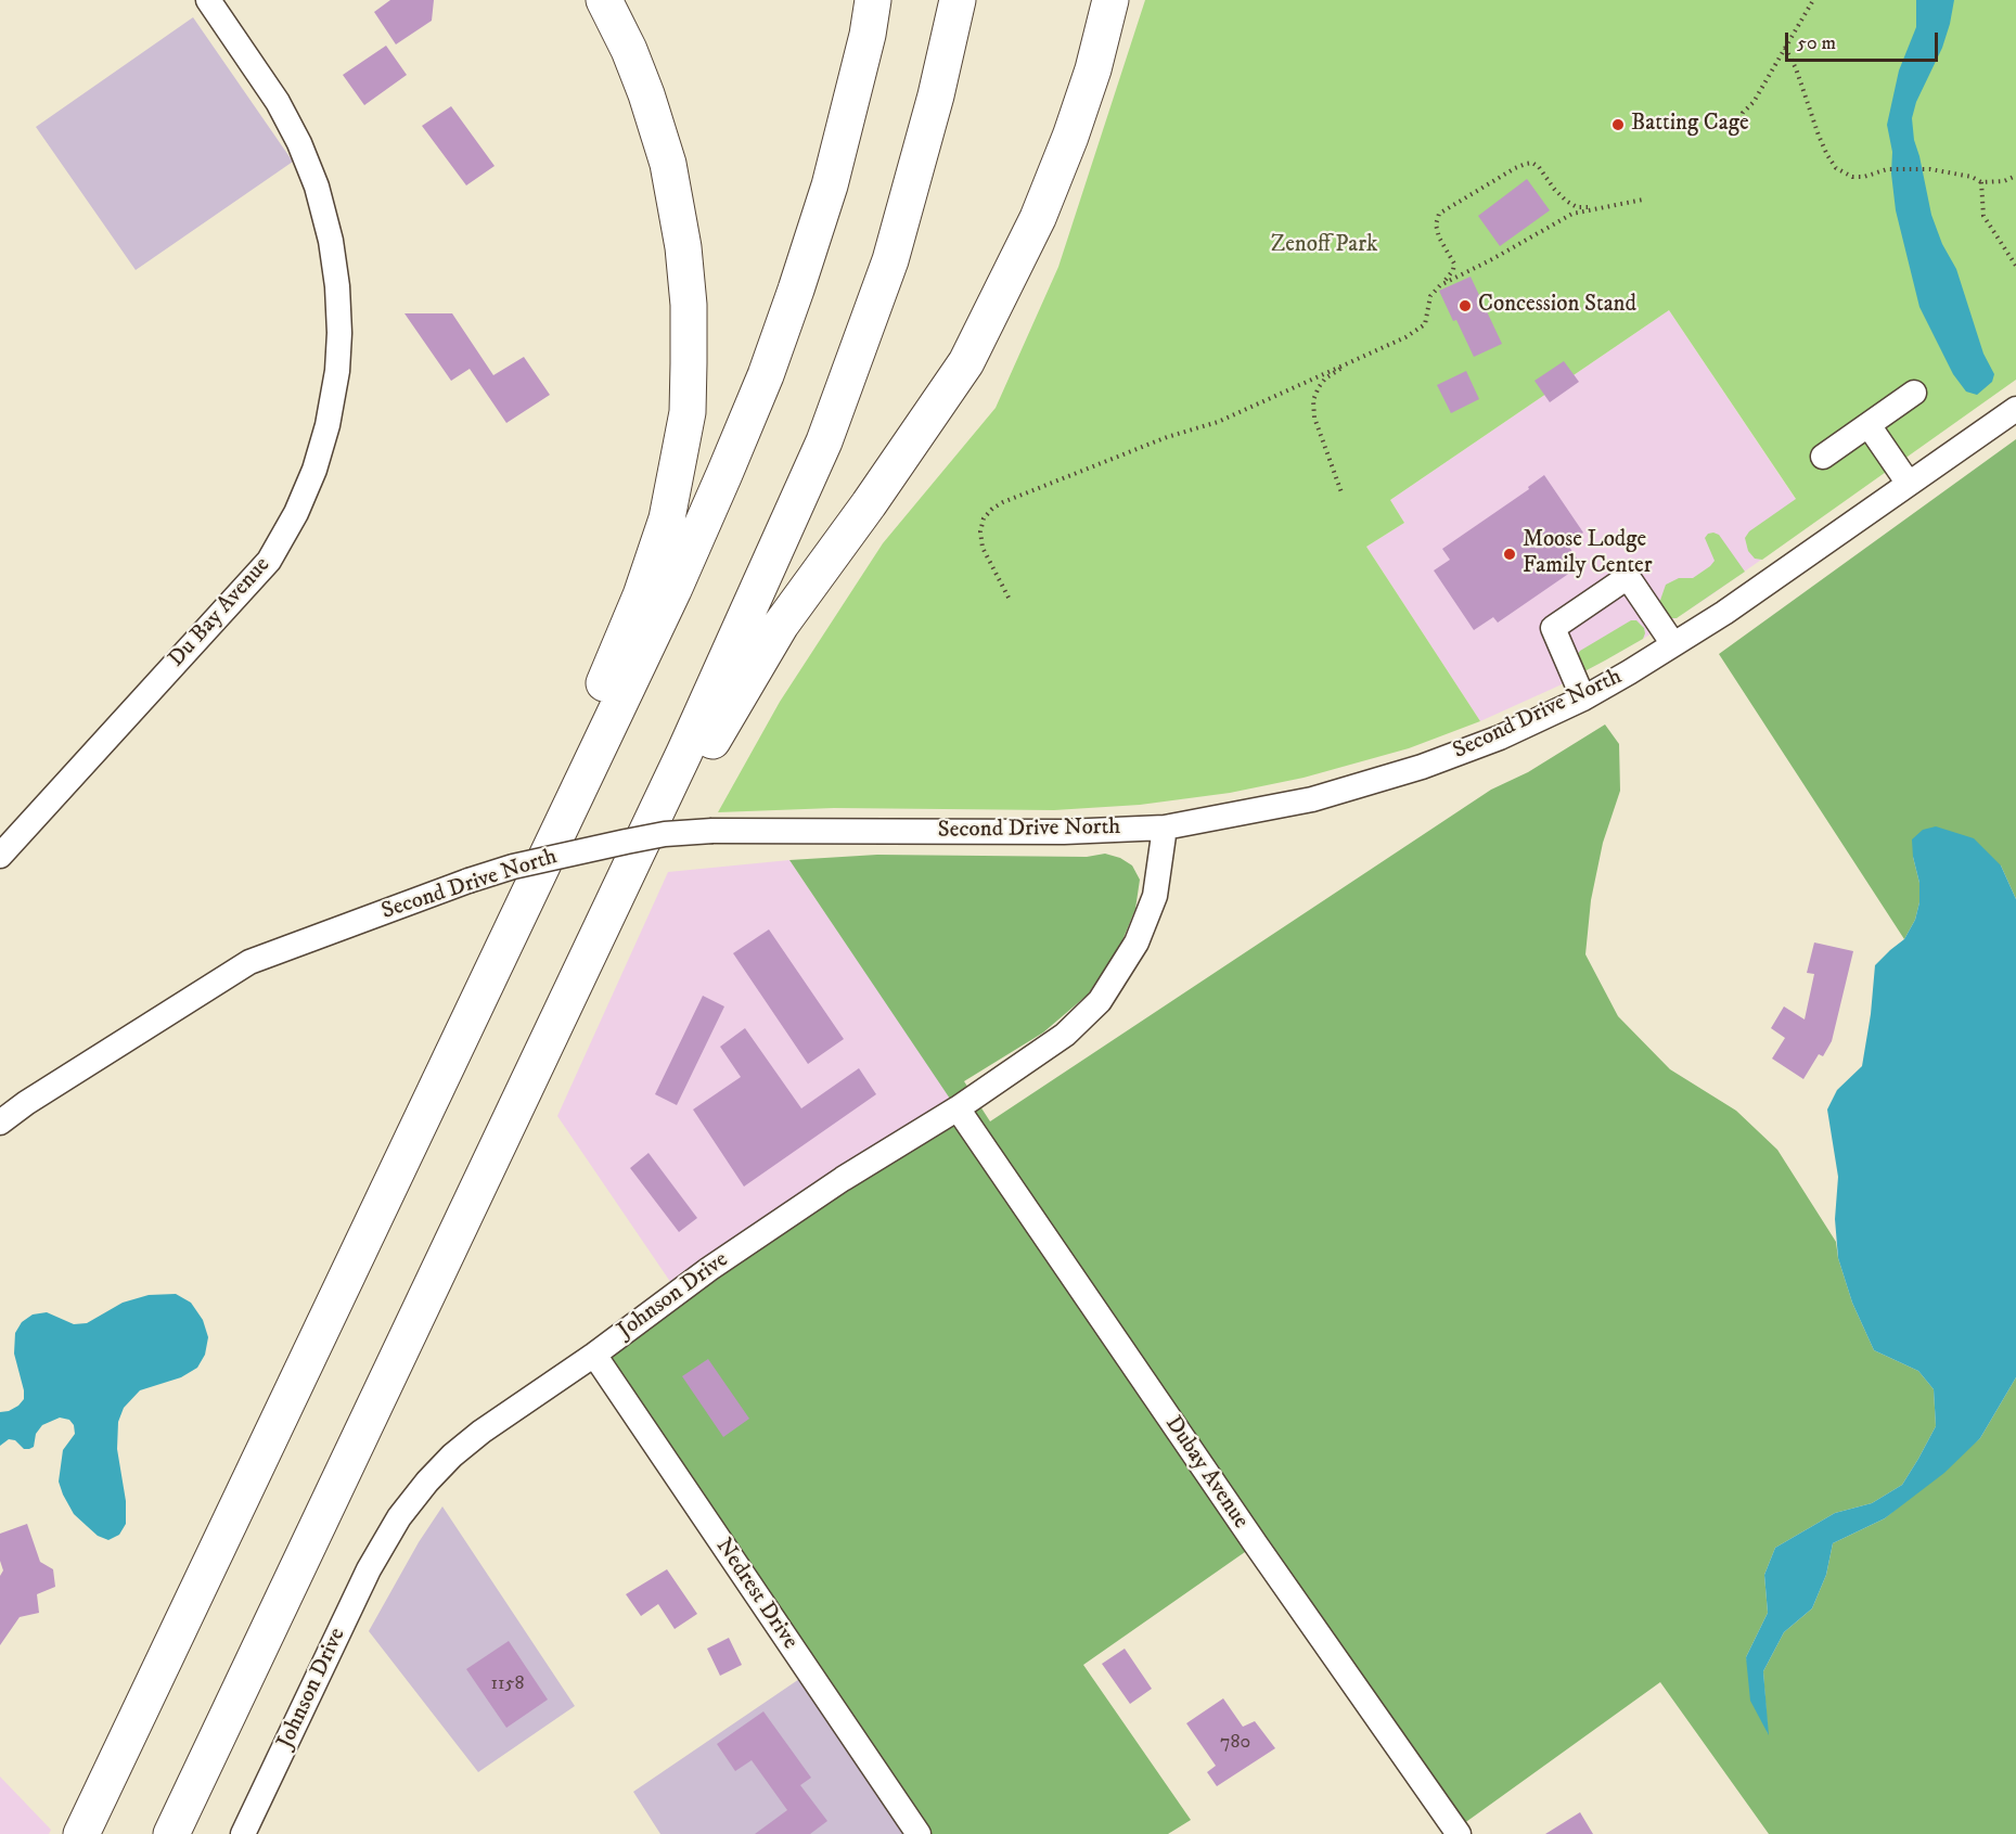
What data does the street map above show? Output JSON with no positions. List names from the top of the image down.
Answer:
{
  "streets": {
    "street": [
      "Du Bay Avenue",
      "Second Drive North",
      "Johnson Drive",
      "Dubay Avenue",
      "Nedrest Drive"
    ]
  },
  "crossings": [
    ["Second Drive North", "Johnson Drive"],
    ["Johnson Drive", "Dubay Avenue"],
    ["Johnson Drive", "Nedrest Drive"]
  ],
  "parks": ["Zenoff Park"],
  "places": ["Batting Cage", "Concession Stand", "Moose Lodge Family Center"],
  "house_numbers": ["1158", "780"],
  "scale_bar": "50 m"
}
